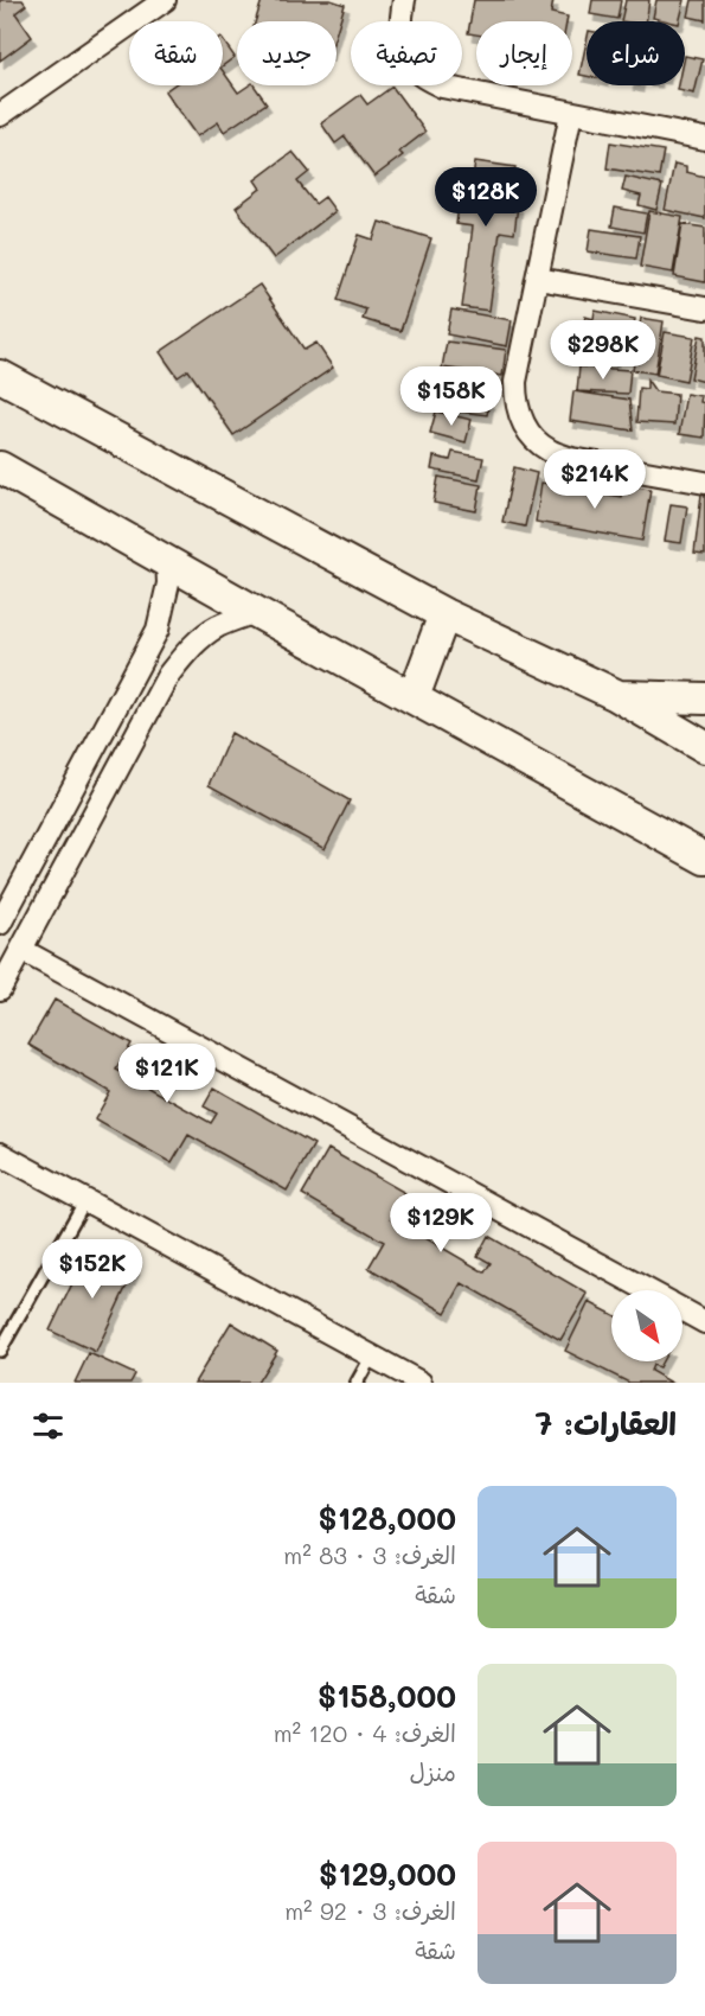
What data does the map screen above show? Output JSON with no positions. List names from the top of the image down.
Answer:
{
  "north": "bottom right",
  "page": {
    "chip": [
      "شراء",
      "إيجار",
      "تصفية",
      "جديد",
      "شقة"
    ],
    "price": [
      "$128K",
      "$298K",
      "$158K",
      "$214K",
      "$121K",
      "$129K",
      "$152K"
    ],
    "heading": "العقارات: 7",
    "list": [
      {
        "name": "$128,000",
        "note": "الغرف: 3 · 83 m² · شقة"
      },
      {
        "name": "$158,000",
        "note": "الغرف: 4 · 120 m² · منزل"
      },
      {
        "name": "$129,000",
        "note": "الغرف: 3 · 92 m² · شقة"
      }
    ]
  }
}
